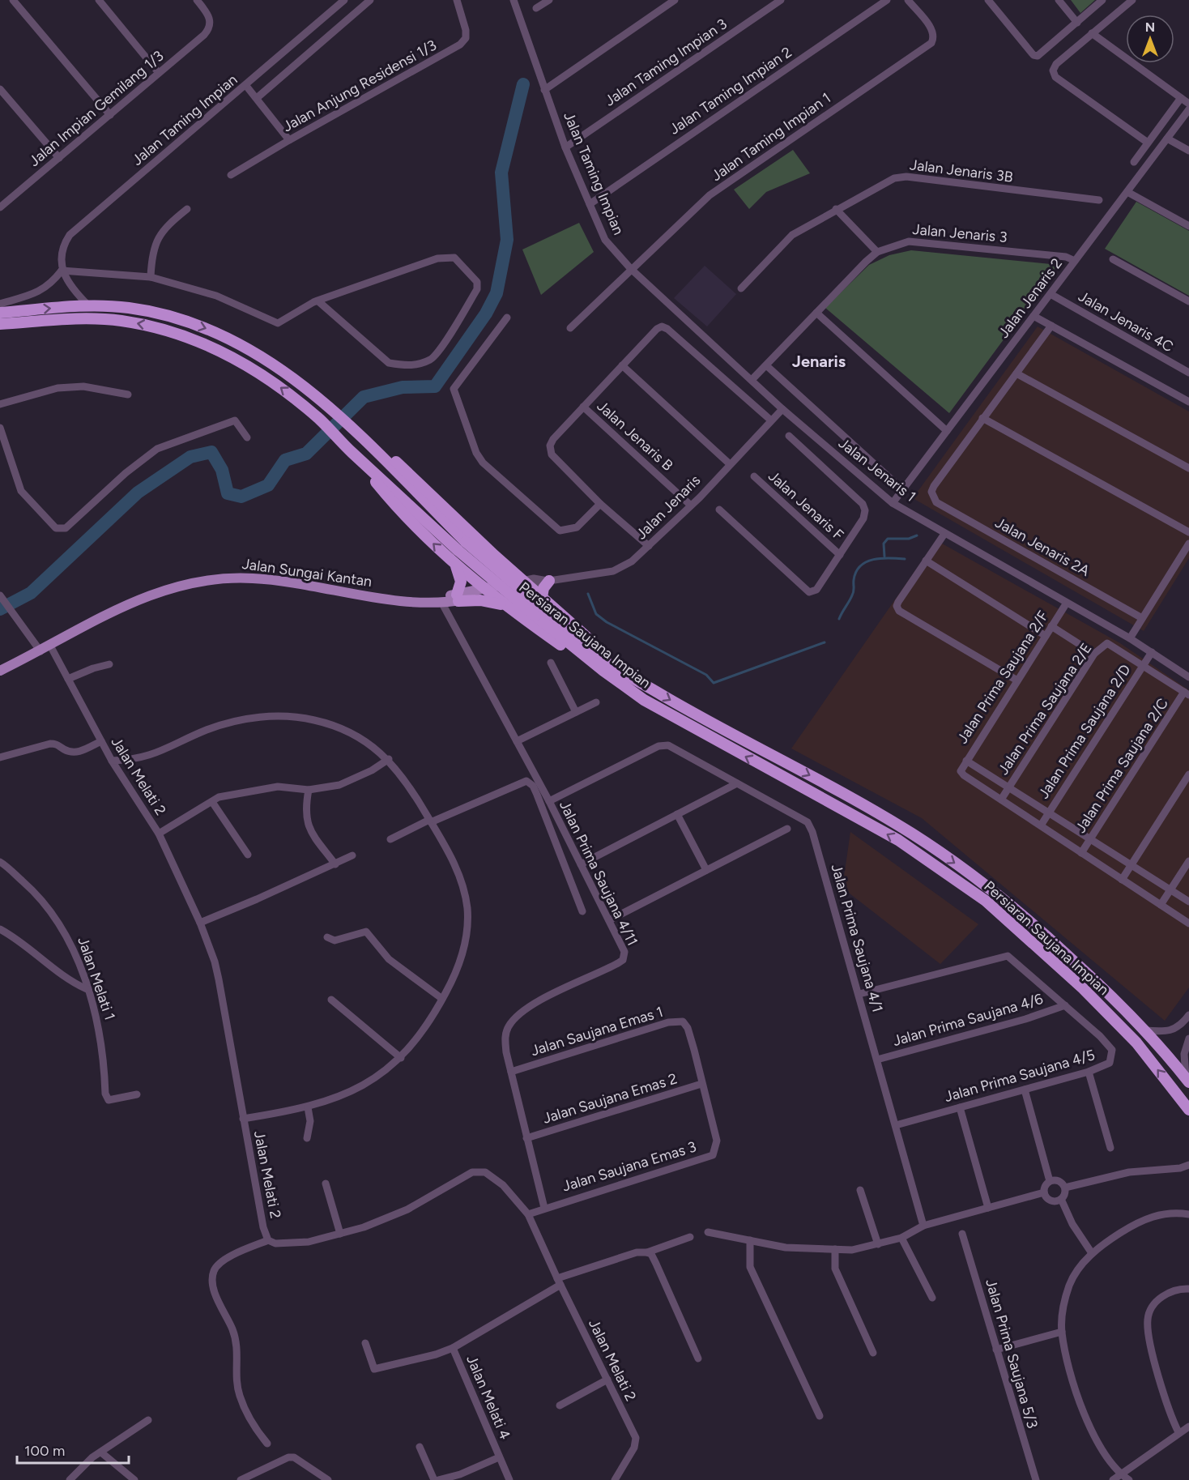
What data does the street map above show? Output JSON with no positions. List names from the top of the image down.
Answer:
{
  "streets": {
    "highway": ["Persiaran Saujana Impian"],
    "main road": ["Jalan Sungai Kantan"],
    "street": [
      "Jalan Taming Impian 3",
      "Jalan Anjung Residensi 1/3",
      "Jalan Taming Impian 2",
      "Jalan Impian Gemilang 1/3",
      "Jalan Taming Impian",
      "Jalan Taming Impian 1",
      "Jalan Jenaris 3B",
      "Jalan Jenaris 3",
      "Jalan Jenaris 2",
      "Jalan Jenaris 4C",
      "Jalan Jenaris B",
      "Jalan Jenaris 1",
      "Jalan Jenaris F",
      "Jalan Jenaris",
      "Jalan Jenaris 2A",
      "Jalan Prima Saujana 2/F",
      "Jalan Prima Saujana 2/E",
      "Jalan Prima Saujana 2/D",
      "Jalan Prima Saujana 2/C",
      "Jalan Melati 2",
      "Jalan Prima Saujana 4/11",
      "Jalan Prima Saujana 4/1",
      "Jalan Melati 1",
      "Jalan Prima Saujana 4/6",
      "Jalan Saujana Emas 1",
      "Jalan Prima Saujana 4/5",
      "Jalan Saujana Emas 2",
      "Jalan Saujana Emas 3",
      "Jalan Prima Saujana 5/3",
      "Jalan Melati 4"
    ]
  },
  "crossings": [
    ["Jalan Taming Impian 3", "Jalan Taming Impian"],
    ["Jalan Taming Impian 2", "Jalan Taming Impian"],
    ["Jalan Taming Impian", "Jalan Taming Impian 1"],
    ["Jalan Taming Impian", "Jalan Jenaris 1"],
    ["Jalan Taming Impian 1", "Jalan Jenaris 1"],
    ["Jalan Jenaris 3", "Jalan Jenaris 2"],
    ["Jalan Jenaris 3", "Jalan Jenaris 1"],
    ["Jalan Jenaris 2", "Jalan Jenaris 4C"],
    ["Jalan Jenaris 2", "Jalan Jenaris 1"],
    ["Jalan Jenaris B", "Jalan Jenaris"],
    ["Jalan Jenaris 1", "Jalan Jenaris"],
    ["Jalan Jenaris 1", "Jalan Prima Saujana 2/F"],
    ["Jalan Jenaris 1", "Jalan Prima Saujana 2/D"],
    ["Jalan Jenaris", "Jalan Sungai Kantan"],
    ["Jalan Sungai Kantan", "Jalan Melati 2"],
    ["Jalan Sungai Kantan", "Jalan Prima Saujana 4/11"],
    ["Jalan Prima Saujana 2/E", "Jalan Prima Saujana 2/D"],
    ["Jalan Prima Saujana 4/11", "Jalan Prima Saujana 4/1"],
    ["Jalan Prima Saujana 4/11", "Jalan Saujana Emas 1"],
    ["Jalan Prima Saujana 4/11", "Jalan Saujana Emas 2"],
    ["Jalan Prima Saujana 4/11", "Jalan Saujana Emas 3"],
    ["Jalan Prima Saujana 4/1", "Jalan Prima Saujana 4/6"],
    ["Jalan Prima Saujana 4/1", "Jalan Prima Saujana 4/5"],
    ["Jalan Prima Saujana 4/6", "Jalan Prima Saujana 4/5"],
    ["Jalan Saujana Emas 1", "Jalan Saujana Emas 2"],
    ["Jalan Saujana Emas 1", "Jalan Saujana Emas 3"],
    ["Jalan Saujana Emas 2", "Jalan Saujana Emas 3"]
  ],
  "districts": ["Jenaris"],
  "scale_bar": "100 m",
  "north": "top"
}
